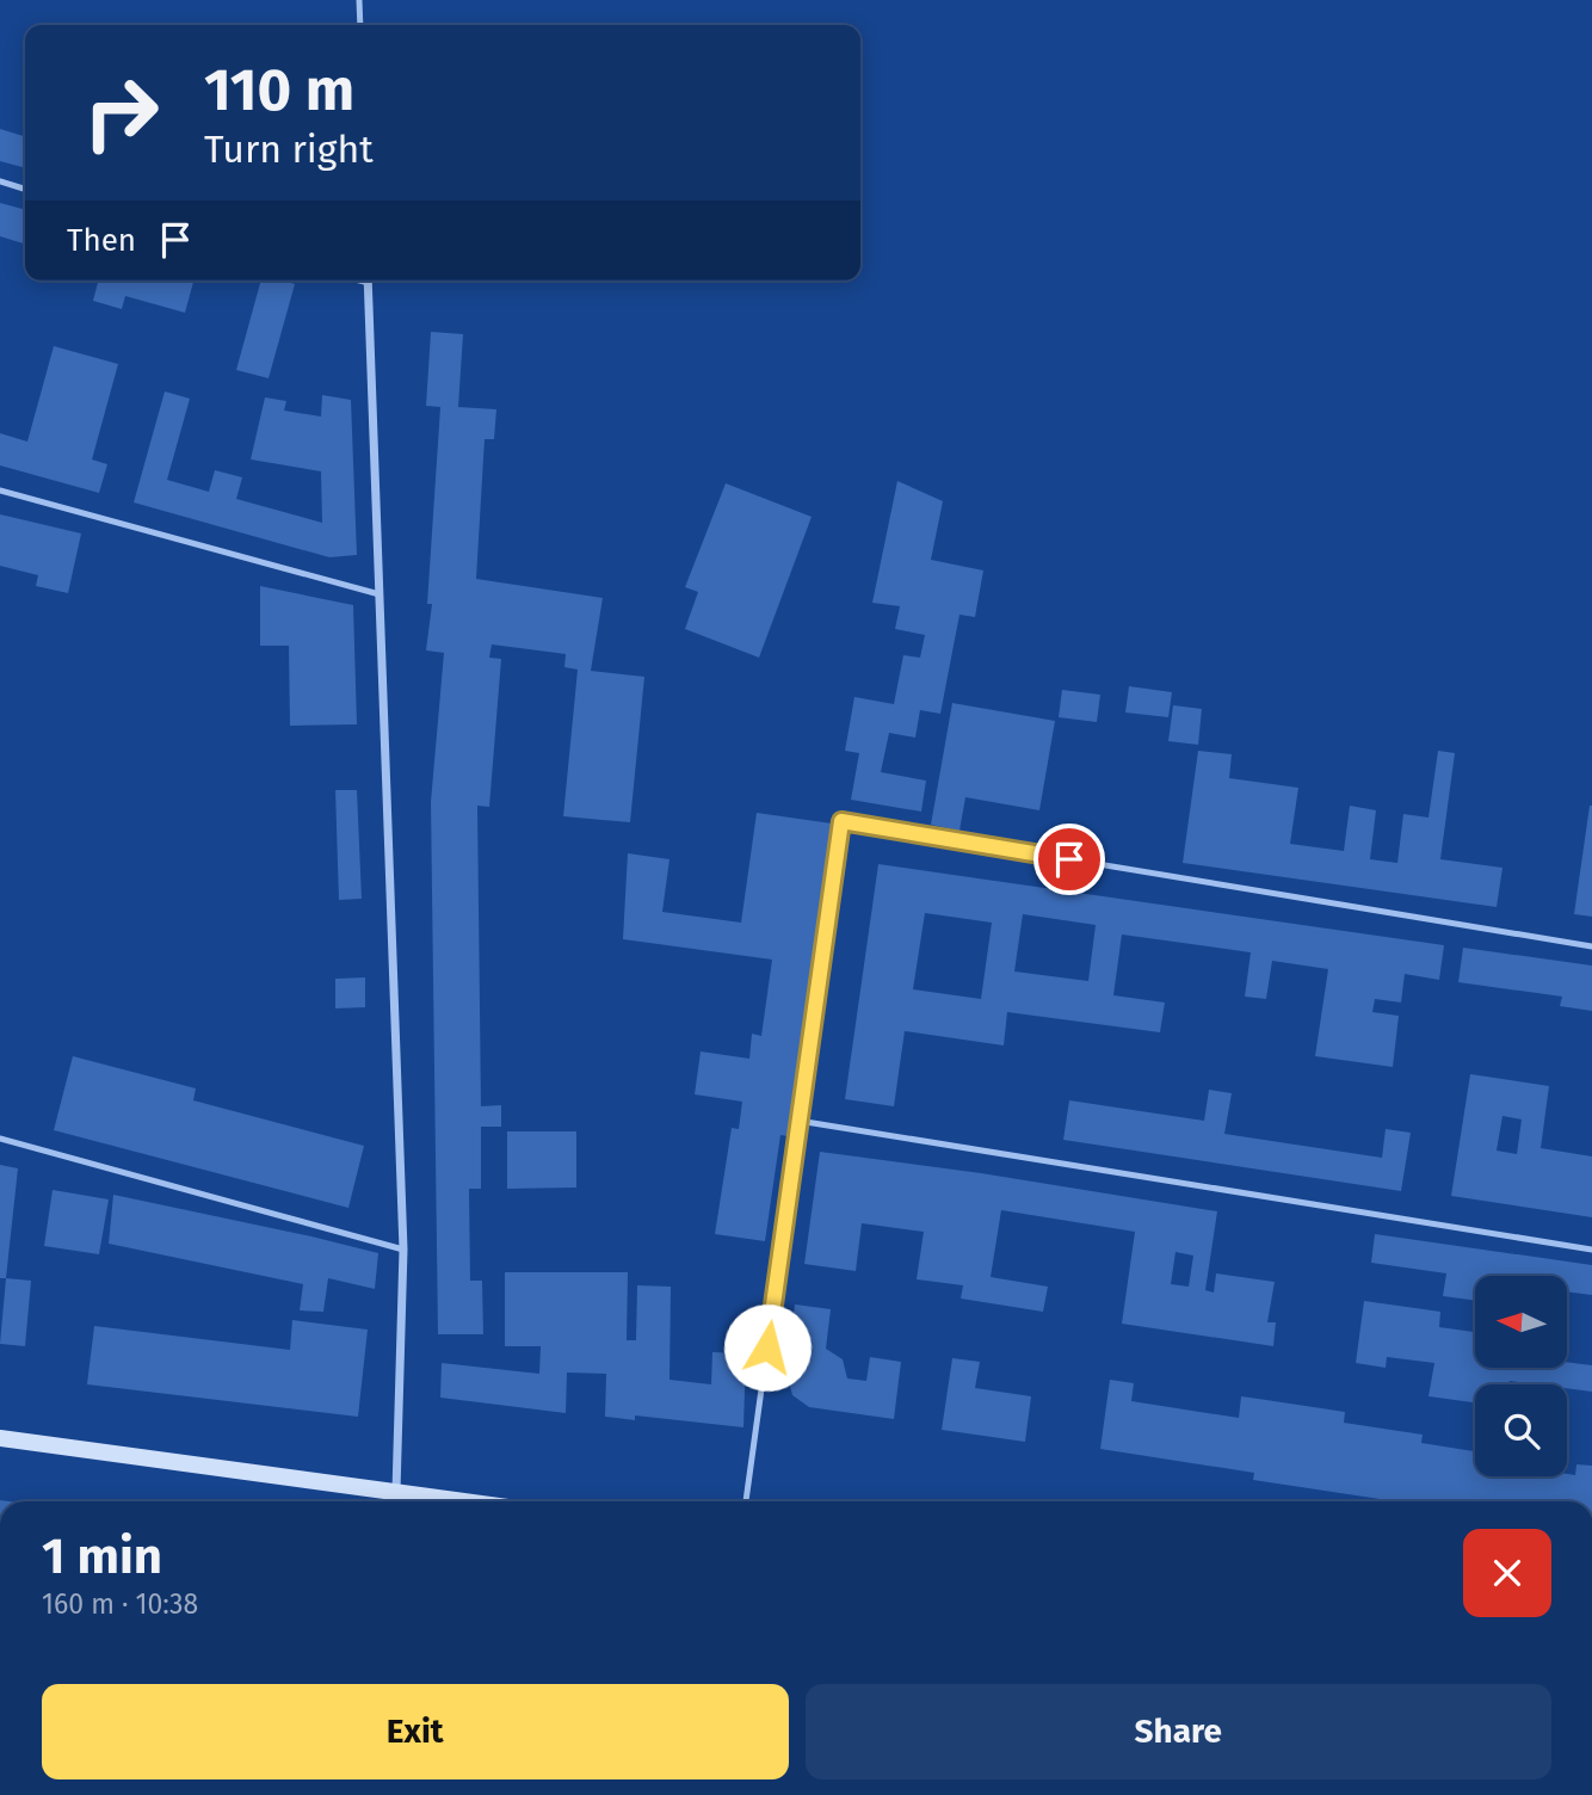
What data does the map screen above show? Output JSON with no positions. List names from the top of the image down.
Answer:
{
  "north": "left",
  "page": {
    "turn": ["110 m", "Turn right"],
    "then": "Then",
    "heading": ["1 min", "160 m · 10:38"],
    "buttons": ["Exit", "Share"]
  }
}
